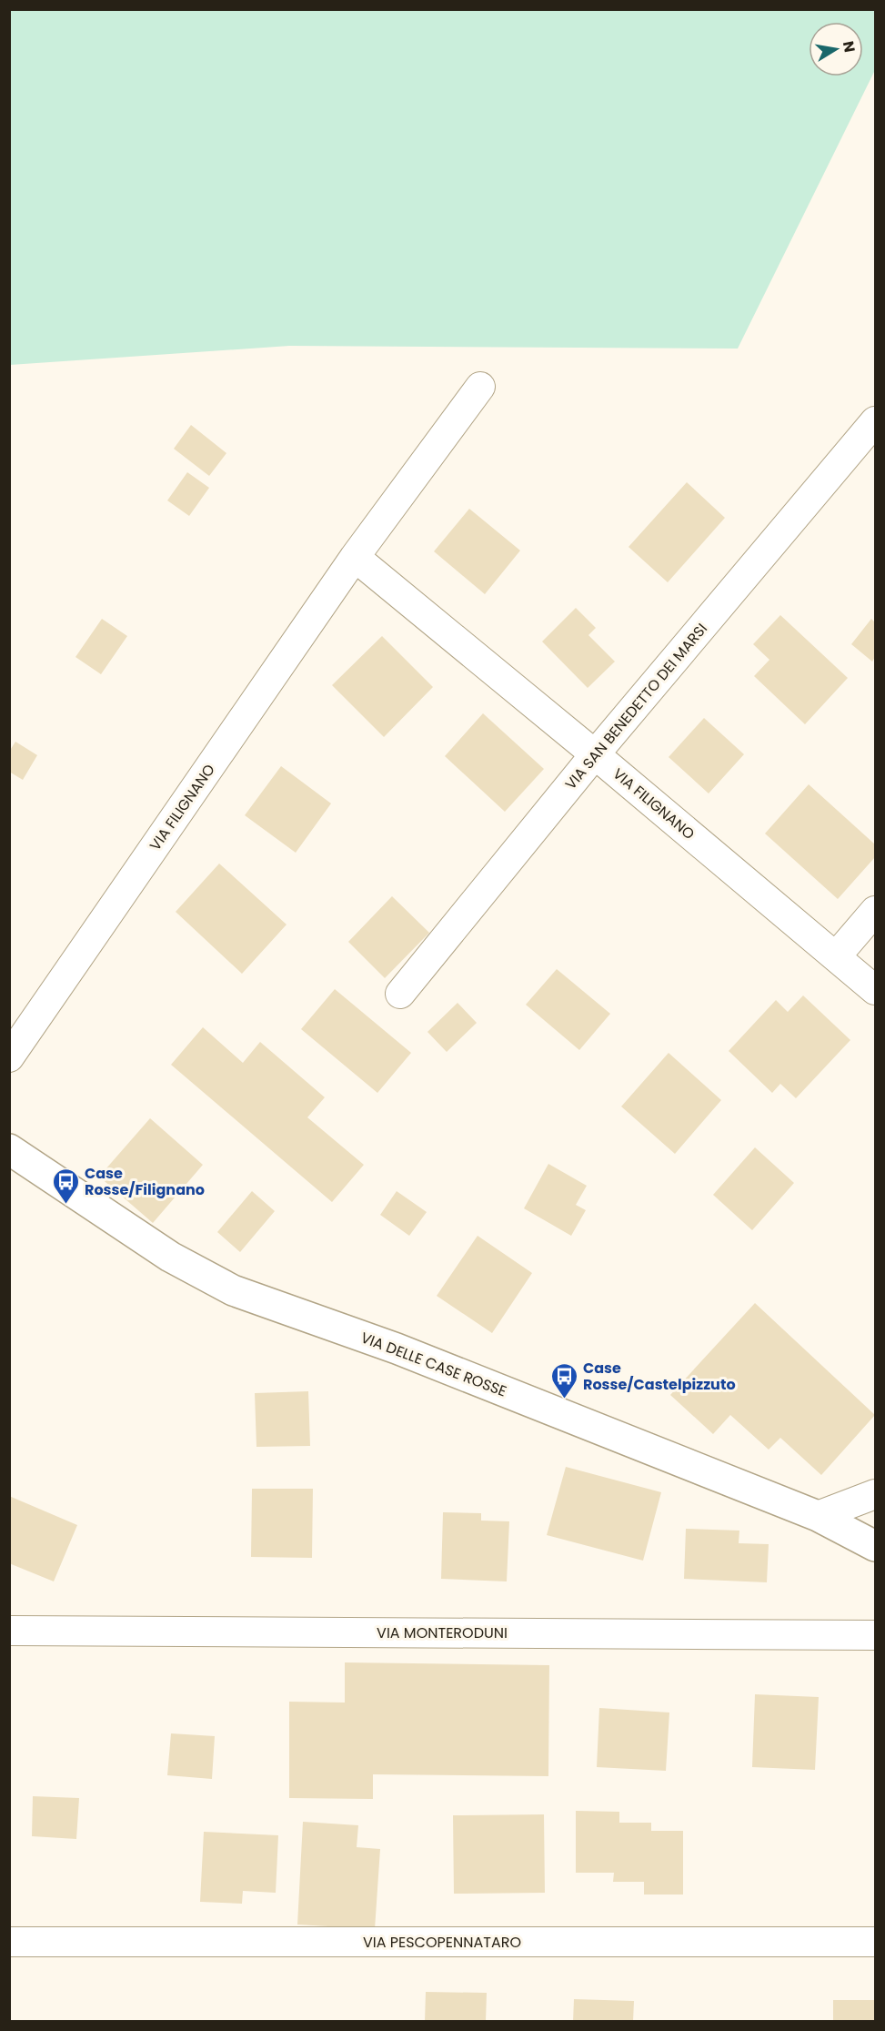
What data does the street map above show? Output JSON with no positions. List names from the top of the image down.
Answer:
{
  "streets": {
    "street": [
      "VIA SAN BENEDETTO DEI MARSI",
      "VIA FILIGNANO",
      "VIA DELLE CASE ROSSE",
      "VIA MONTERODUNI",
      "VIA PESCOPENNATARO"
    ]
  },
  "crossings": [
    ["VIA SAN BENEDETTO DEI MARSI", "VIA FILIGNANO"]
  ],
  "places": {
    "bus stop": ["Case Rosse/Filignano", "Case Rosse/Castelpizzuto"]
  },
  "north": "right"
}
